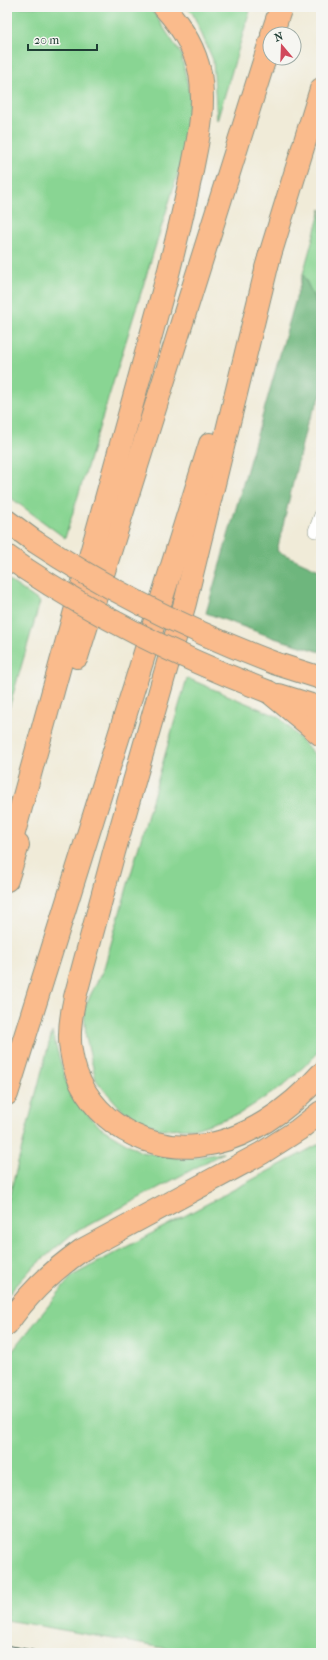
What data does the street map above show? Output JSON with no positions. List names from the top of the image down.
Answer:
{
  "scale_bar": "20 m",
  "north": "top"
}
